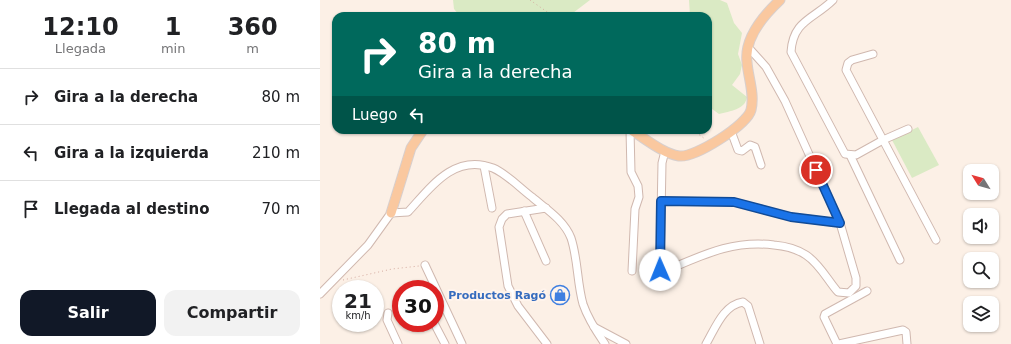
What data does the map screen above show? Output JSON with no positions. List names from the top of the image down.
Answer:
{
  "places": {
    "shop": ["Productos Ragó"]
  },
  "north": "top left",
  "page": {
    "eta": [
      "12:10",
      "Llegada",
      "1",
      "min",
      "360",
      "m"
    ],
    "turn": ["80 m", "Gira a la derecha"],
    "list": [
      {
        "name": "Gira a la derecha",
        "value": "80 m"
      },
      {
        "name": "Gira a la izquierda",
        "value": "210 m"
      },
      {
        "name": "Llegada al destino",
        "value": "70 m"
      }
    ],
    "then": "Luego",
    "speed": "21 km/h",
    "limit": "30",
    "buttons": ["Salir", "Compartir"]
  }
}
